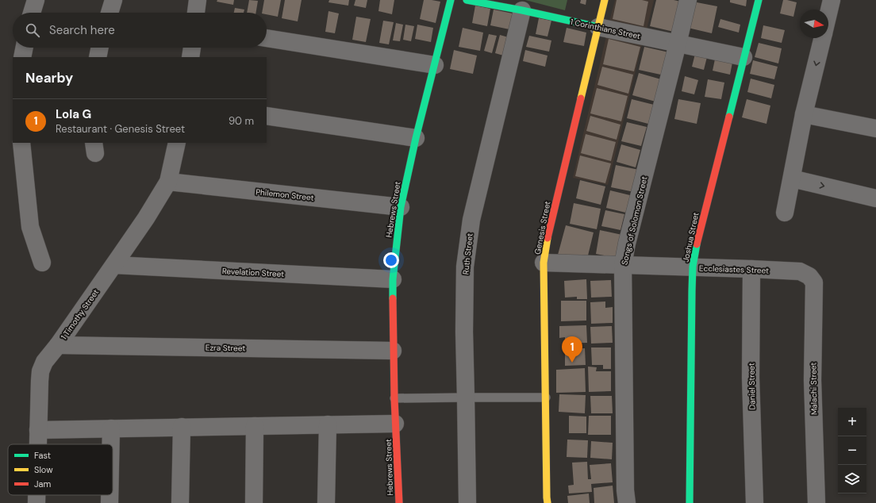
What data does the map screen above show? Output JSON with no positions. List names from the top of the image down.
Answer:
{
  "streets": {
    "street": [
      "1 Corinthians Street",
      "Philemon Street",
      "Hebrews Street",
      "Songs of Solomon Street",
      "Genesis Street",
      "Joshua Street",
      "Ruth Street",
      "Ecclesiastes Street",
      "Revelation Street",
      "1 Timothy Street",
      "Ezra Street",
      "Daniel Street",
      "Malachi Street"
    ]
  },
  "crossings": [
    ["1 Corinthians Street", "Songs of Solomon Street"],
    ["1 Corinthians Street", "Genesis Street"],
    ["1 Corinthians Street", "Joshua Street"],
    ["1 Corinthians Street", "Ruth Street"],
    ["Philemon Street", "Hebrews Street"],
    ["Philemon Street", "1 Timothy Street"],
    ["Hebrews Street", "Revelation Street"],
    ["Hebrews Street", "Ezra Street"],
    ["Songs of Solomon Street", "Ecclesiastes Street"],
    ["Genesis Street", "Ecclesiastes Street"],
    ["Joshua Street", "Ecclesiastes Street"],
    ["Ecclesiastes Street", "Daniel Street"],
    ["Ecclesiastes Street", "Malachi Street"],
    ["Revelation Street", "1 Timothy Street"],
    ["1 Timothy Street", "Ezra Street"]
  ],
  "legend": ["Fast", "Slow", "Jam"],
  "north": "right",
  "page": {
    "search": "Search here",
    "heading": "Nearby",
    "list": [
      {
        "mark": "1",
        "name": "Lola G",
        "note": "Restaurant · Genesis Street",
        "value": "90 m"
      }
    ],
    "pins": "1",
    "map_buttons": ["+", "−"]
  }
}
